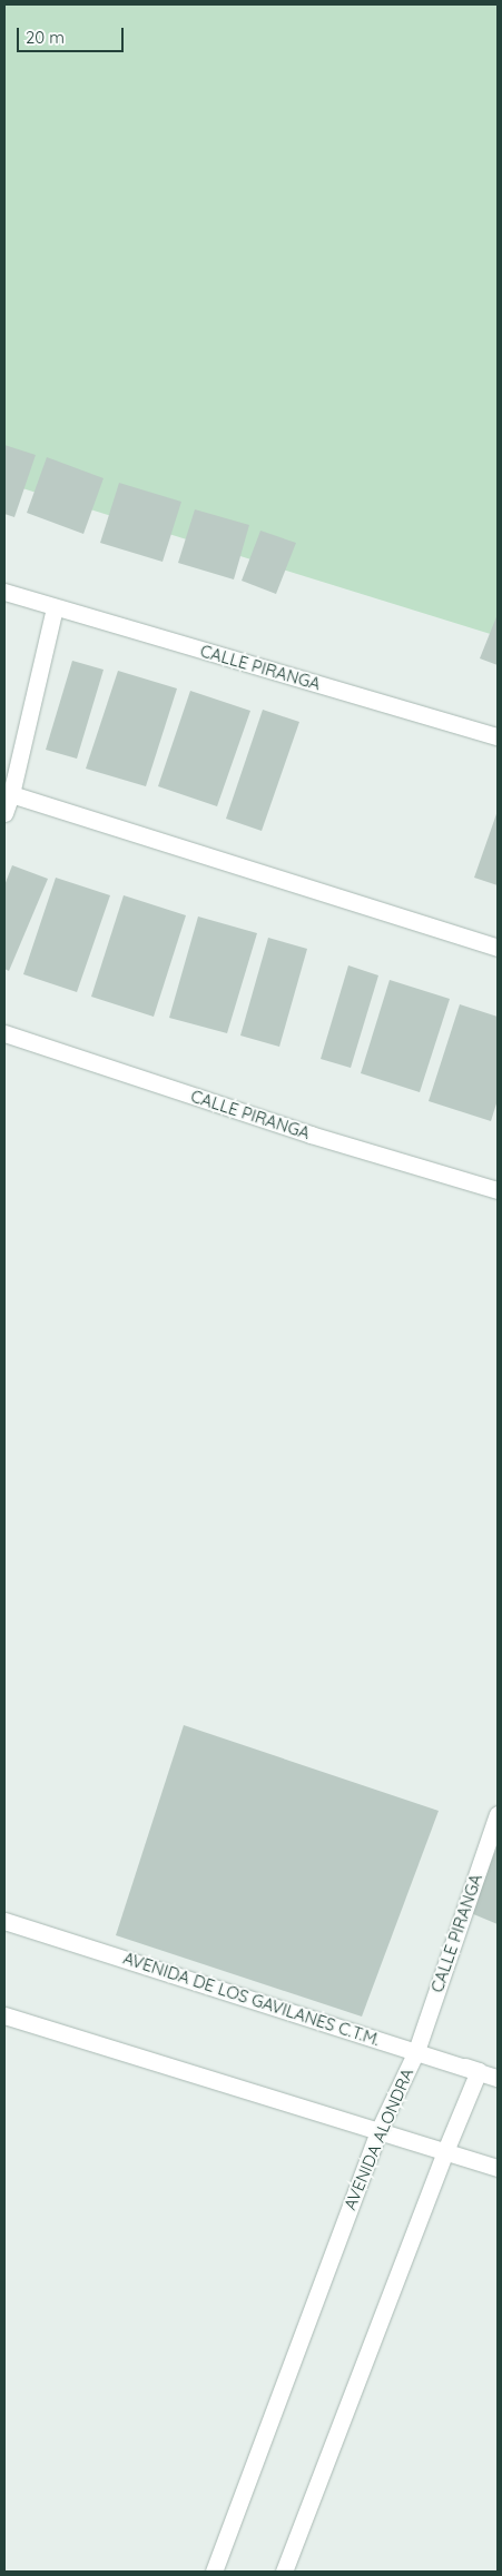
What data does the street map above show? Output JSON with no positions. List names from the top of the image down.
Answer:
{
  "streets": {
    "street": ["CALLE PIRANGA", "AVENIDA DE LOS GAVILANES C.T.M.", "AVENIDA ALONDRA"]
  },
  "crossings": [
    ["CALLE PIRANGA", "AVENIDA DE LOS GAVILANES C.T.M."],
    ["CALLE PIRANGA", "AVENIDA ALONDRA"],
    ["AVENIDA DE LOS GAVILANES C.T.M.", "AVENIDA ALONDRA"]
  ],
  "scale_bar": "20 m"
}
